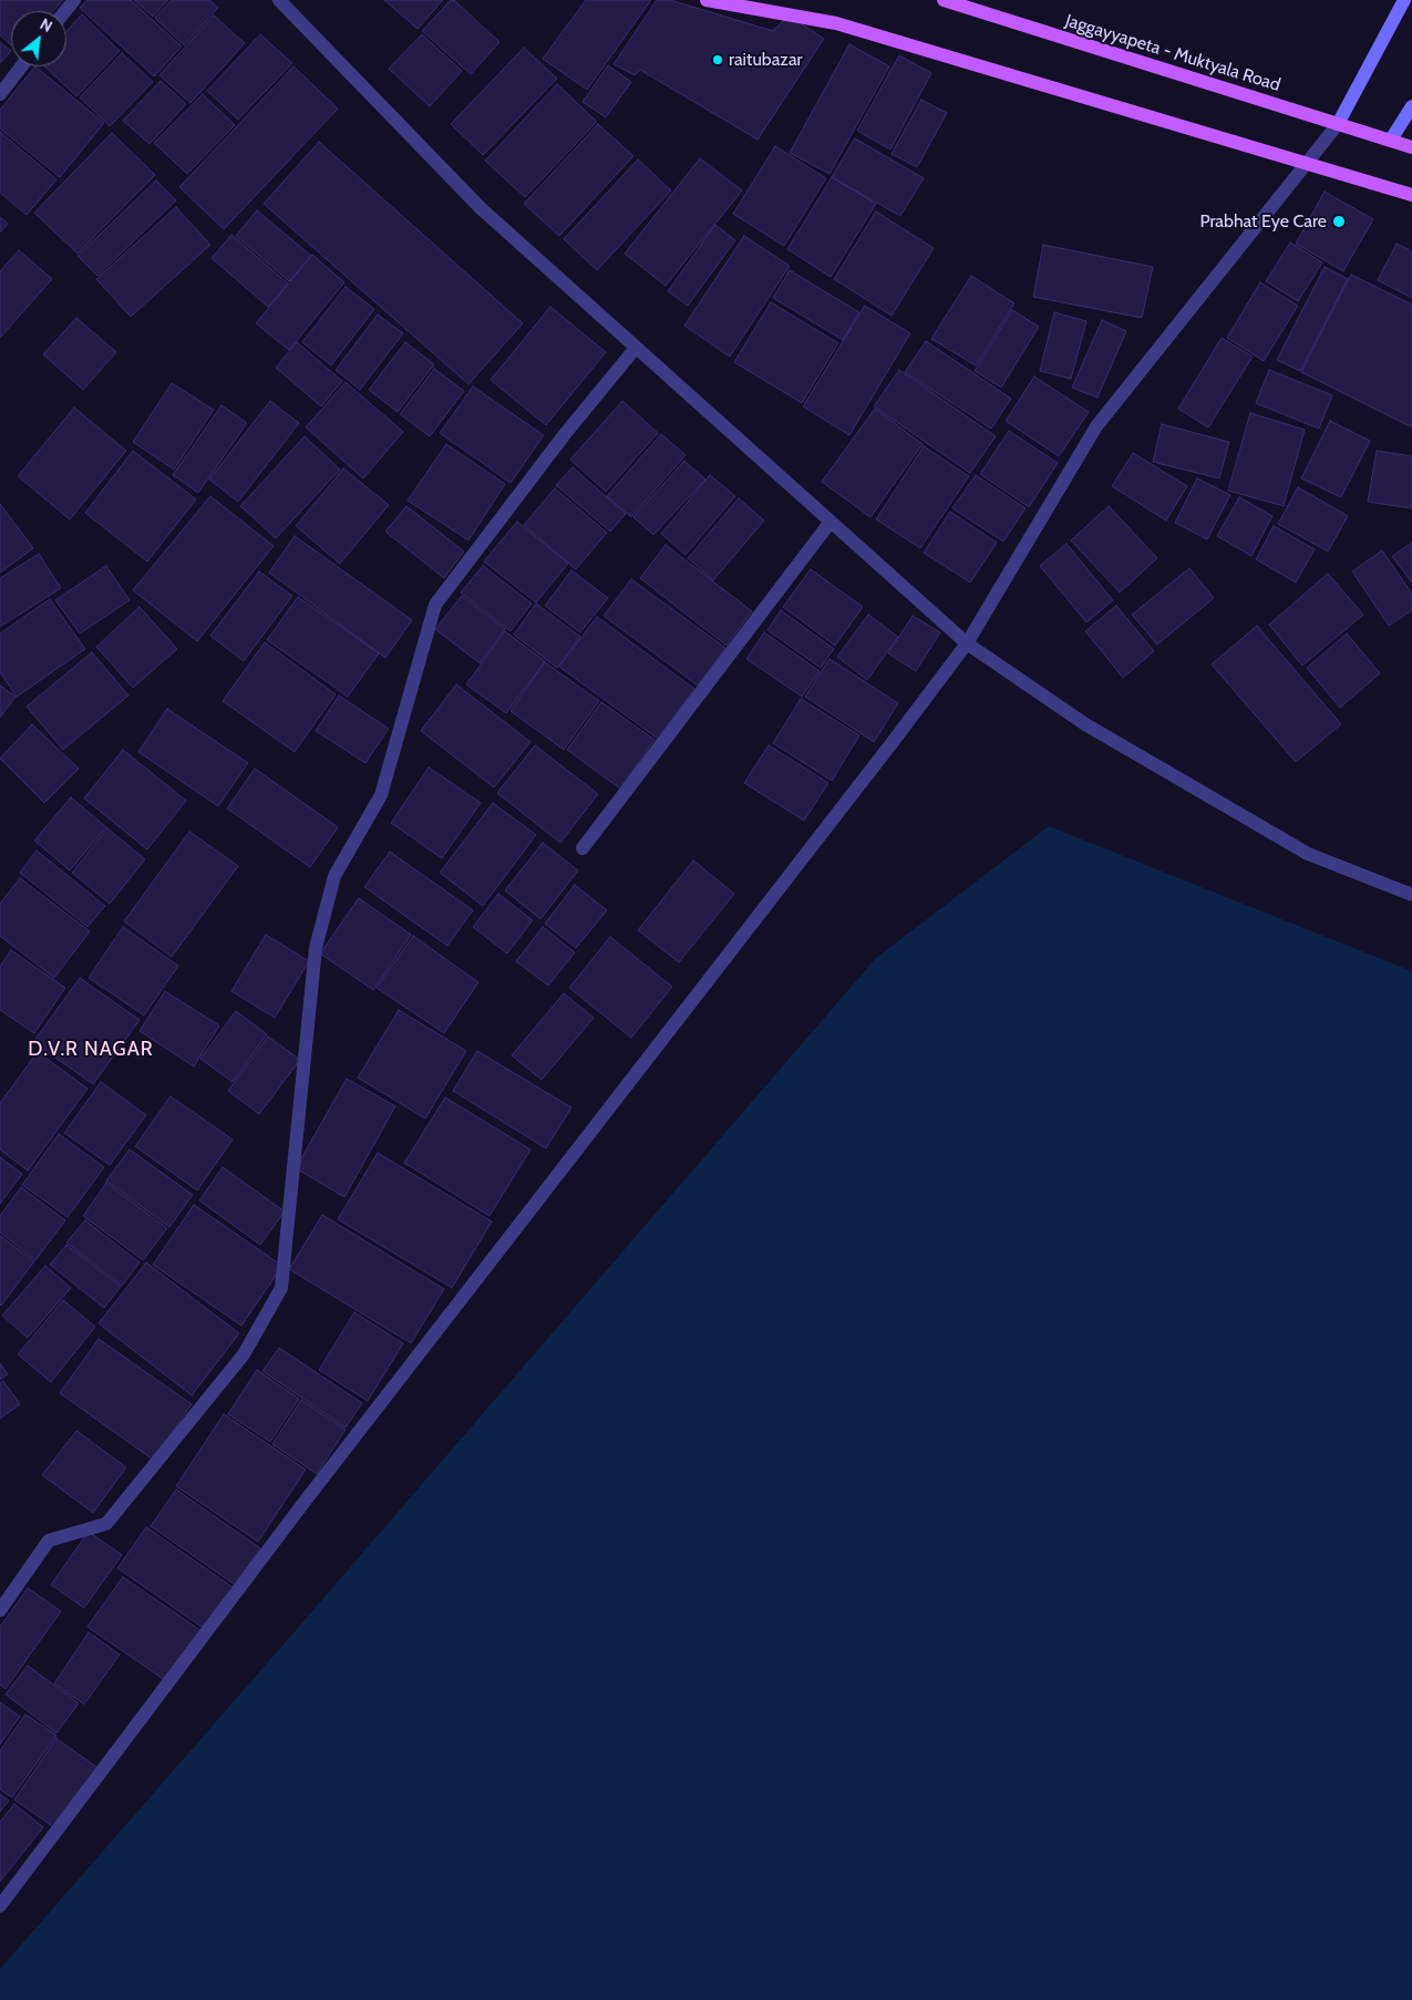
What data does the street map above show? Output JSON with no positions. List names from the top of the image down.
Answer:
{
  "streets": {
    "main road": ["Jaggayyapeta - Muktyala Road"]
  },
  "districts": ["D.V.R NAGAR"],
  "places": ["raitubazar", "Prabhat Eye Care"],
  "north": "top right"
}
